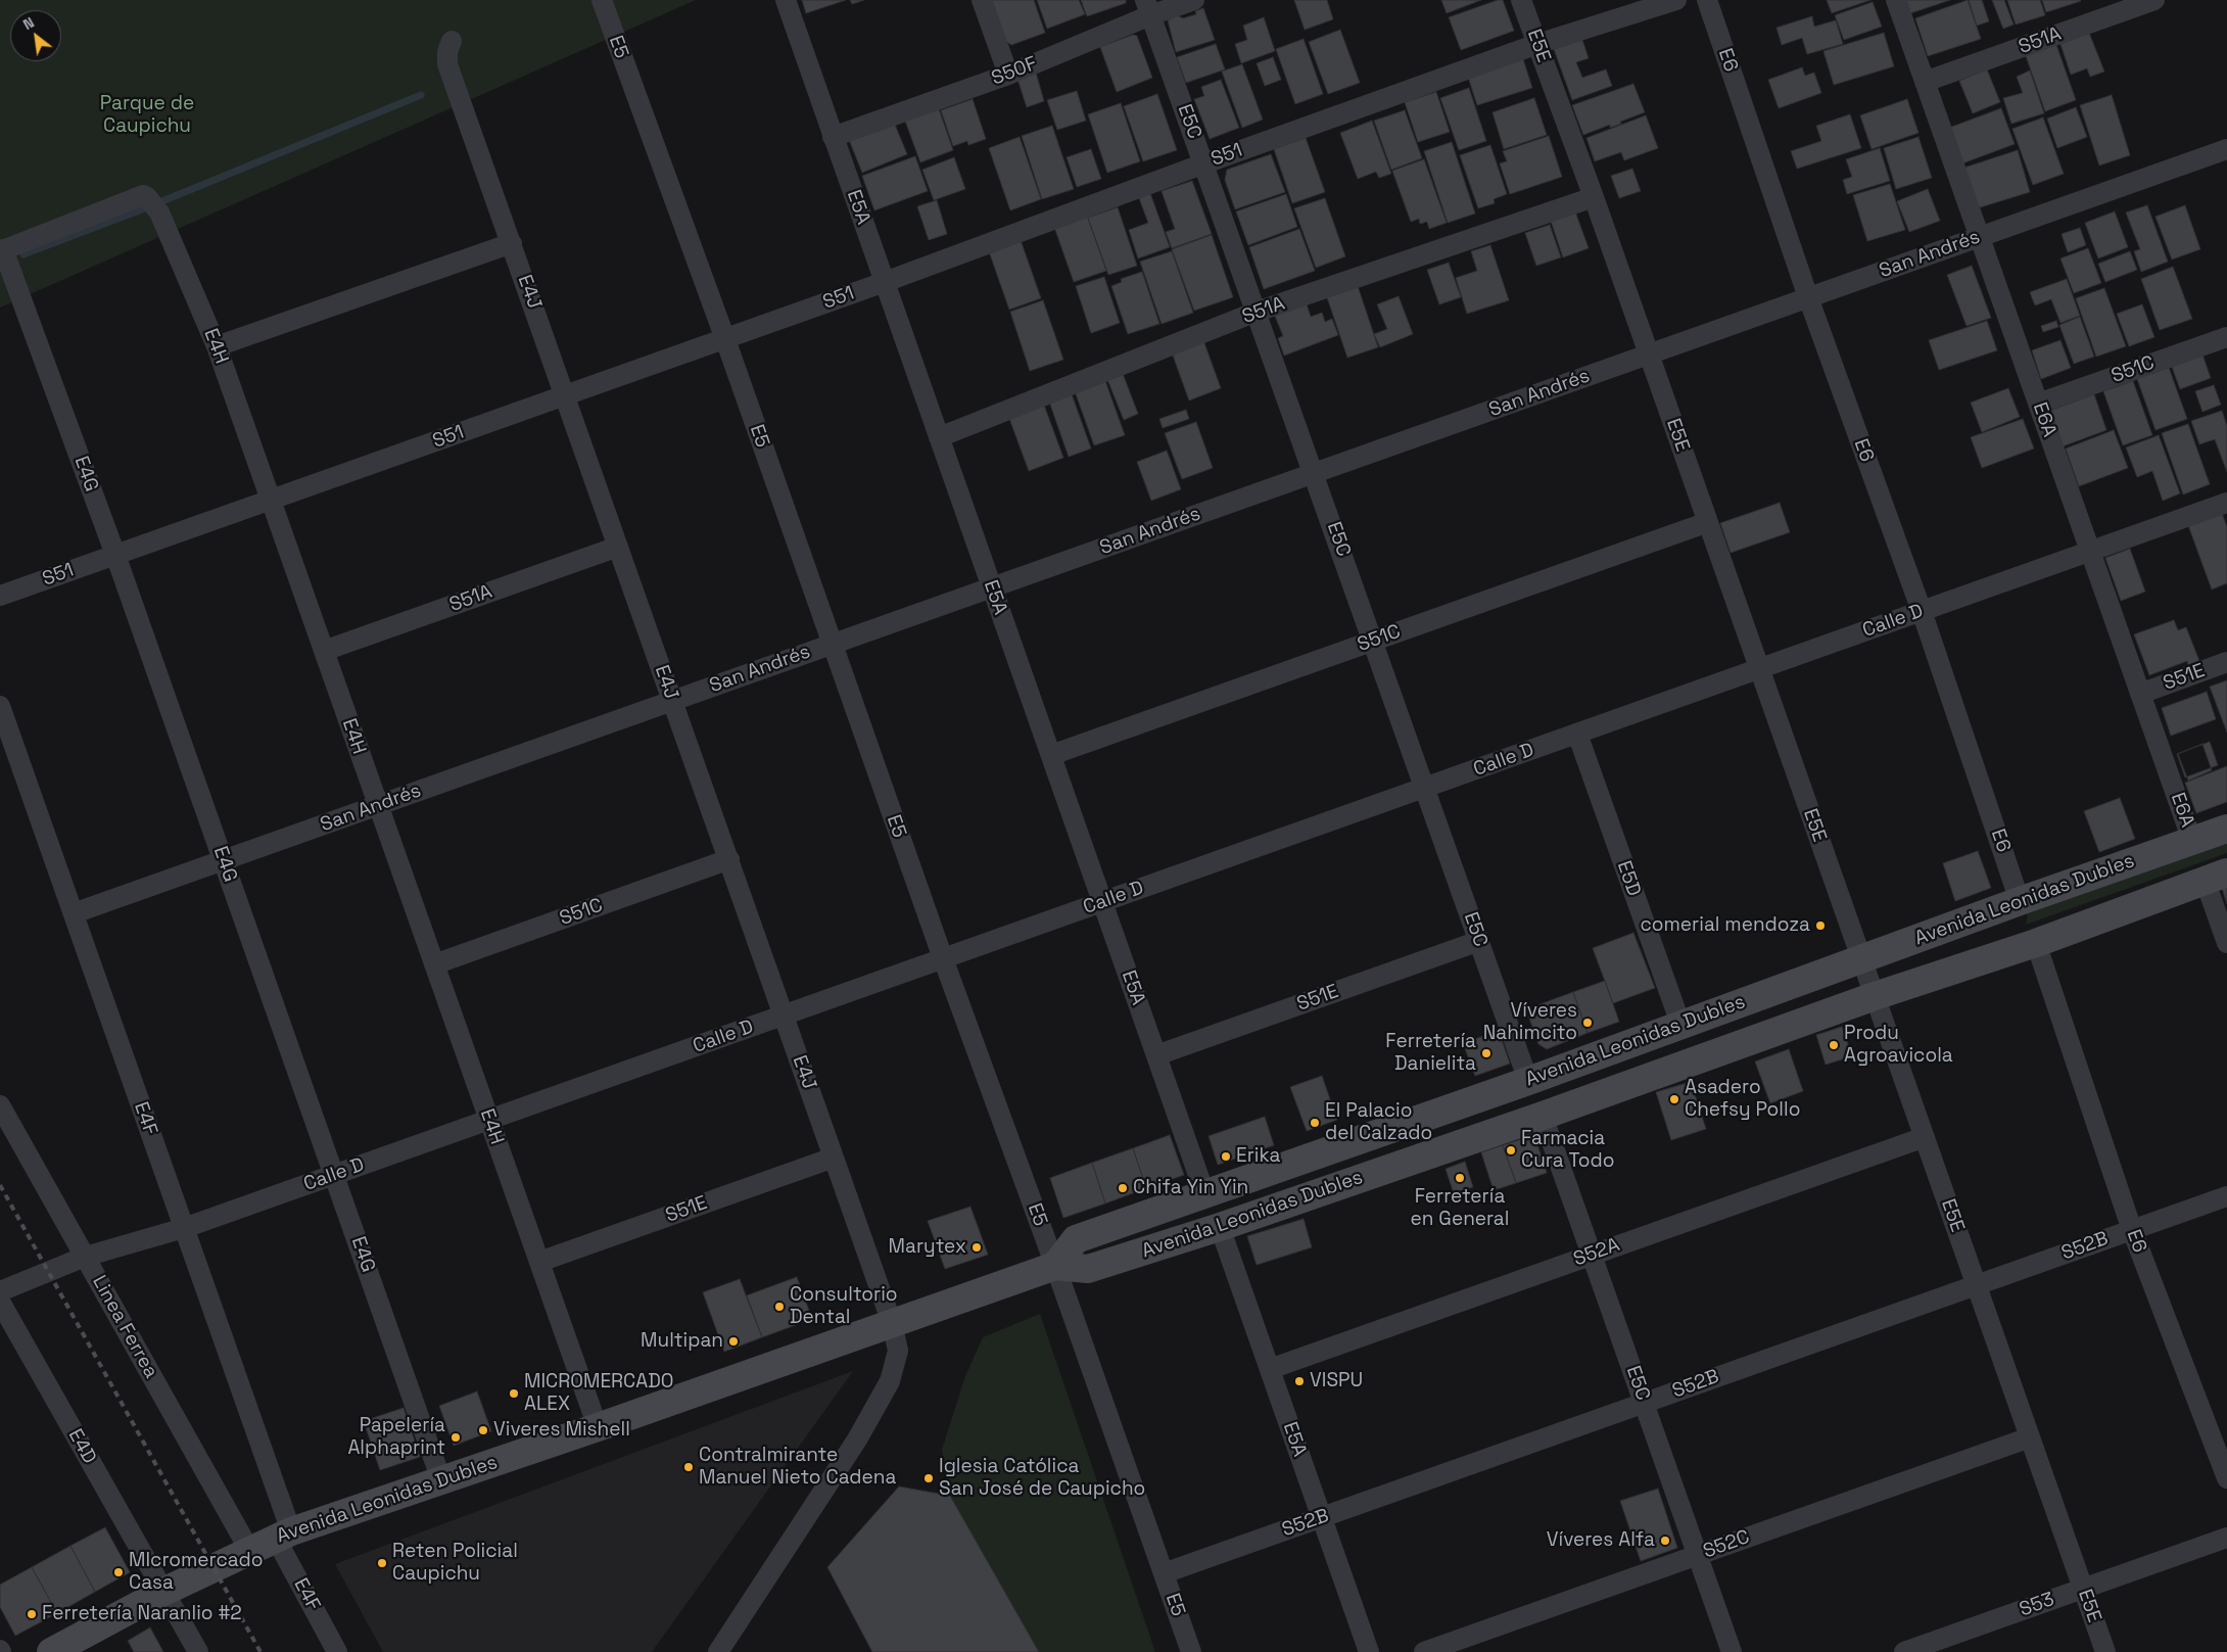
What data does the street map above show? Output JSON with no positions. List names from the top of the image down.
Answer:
{
  "streets": {
    "main road": ["Avenida Leonidas Dubles"],
    "street": [
      "S51A",
      "E5E",
      "E5",
      "E6",
      "S50F",
      "E5C",
      "S51",
      "E5A",
      "San Andrés",
      "E4J",
      "E4H",
      "S51C",
      "E6A",
      "E4G",
      "Calle D",
      "S51E",
      "E5D",
      "E4F",
      "S52B",
      "S52A",
      "Linea Ferrea",
      "E4D",
      "S52C",
      "S53"
    ]
  },
  "crossings": [
    ["S51A", "E5E"],
    ["S51A", "E5C"],
    ["S51A", "E5A"],
    ["S51A", "E4J"],
    ["S51A", "E4H"],
    ["S51A", "E6A"],
    ["E5E", "S51"],
    ["E5E", "San Andrés"],
    ["E5E", "S51C"],
    ["E5E", "Calle D"],
    ["E5E", "Avenida Leonidas Dubles"],
    ["E5E", "S52B"],
    ["E5E", "S52A"],
    ["E5E", "S52C"],
    ["E5E", "S53"],
    ["E5", "S51"],
    ["E5", "San Andrés"],
    ["E5", "Calle D"],
    ["E5", "Avenida Leonidas Dubles"],
    ["E5", "S52B"],
    ["E6", "San Andrés"],
    ["E6", "Calle D"],
    ["E6", "Avenida Leonidas Dubles"],
    ["E6", "S52B"],
    ["S50F", "E5C"],
    ["S50F", "E5A"],
    ["E5C", "S51"],
    ["E5C", "San Andrés"],
    ["E5C", "S51C"],
    ["E5C", "Calle D"],
    ["E5C", "S51E"],
    ["E5C", "Avenida Leonidas Dubles"],
    ["E5C", "S52B"],
    ["E5C", "S52A"],
    ["E5C", "S52C"],
    ["S51", "E5A"],
    ["S51", "E4J"],
    ["S51", "E4H"],
    ["S51", "E4G"],
    ["E5A", "San Andrés"],
    ["E5A", "S51C"],
    ["E5A", "Calle D"],
    ["E5A", "S51E"],
    ["E5A", "Avenida Leonidas Dubles"],
    ["E5A", "S52B"],
    ["E5A", "S52A"],
    ["San Andrés", "E4J"],
    ["San Andrés", "E4H"],
    ["San Andrés", "E6A"],
    ["San Andrés", "E4G"],
    ["San Andrés", "E4F"],
    ["E4J", "S51C"],
    ["E4J", "Calle D"],
    ["E4J", "S51E"],
    ["E4J", "Avenida Leonidas Dubles"],
    ["E4H", "S51C"],
    ["E4H", "E4G"],
    ["E4H", "Calle D"],
    ["E4H", "S51E"],
    ["E4H", "Avenida Leonidas Dubles"],
    ["S51C", "E6A"],
    ["E6A", "Calle D"],
    ["E6A", "S51E"],
    ["E6A", "Avenida Leonidas Dubles"],
    ["E4G", "Calle D"],
    ["E4G", "Avenida Leonidas Dubles"],
    ["Calle D", "E5D"],
    ["Calle D", "E4F"],
    ["Calle D", "Linea Ferrea"],
    ["E5D", "Avenida Leonidas Dubles"],
    ["Avenida Leonidas Dubles", "E4F"],
    ["Avenida Leonidas Dubles", "Linea Ferrea"],
    ["Avenida Leonidas Dubles", "E4D"]
  ],
  "parks": ["Parque de Caupichu"],
  "places": [
    "comerial mendoza",
    "Víveres Nahimcito",
    "Produ Agroavicola",
    "Ferretería Danielita",
    "Asadero Chefsy Pollo",
    "El Palacio del Calzado",
    "Farmacia Cura Todo",
    "Erika",
    "Ferretería en General",
    "Chifa Yin Yin",
    "Marytex",
    "Consultorio Dental",
    "Multipan",
    "VISPU",
    "MICROMERCADO ALEX",
    "Viveres Mishell",
    "Papelería Alphaprint",
    "Contralmirante Manuel Nieto Cadena",
    "Iglesia Católica San José de Caupicho",
    "Víveres Alfa",
    "Reten Policial Caupichu",
    "MIcromercado Casa",
    "Ferretería Naranlio #2"
  ],
  "north": "top left"
}
